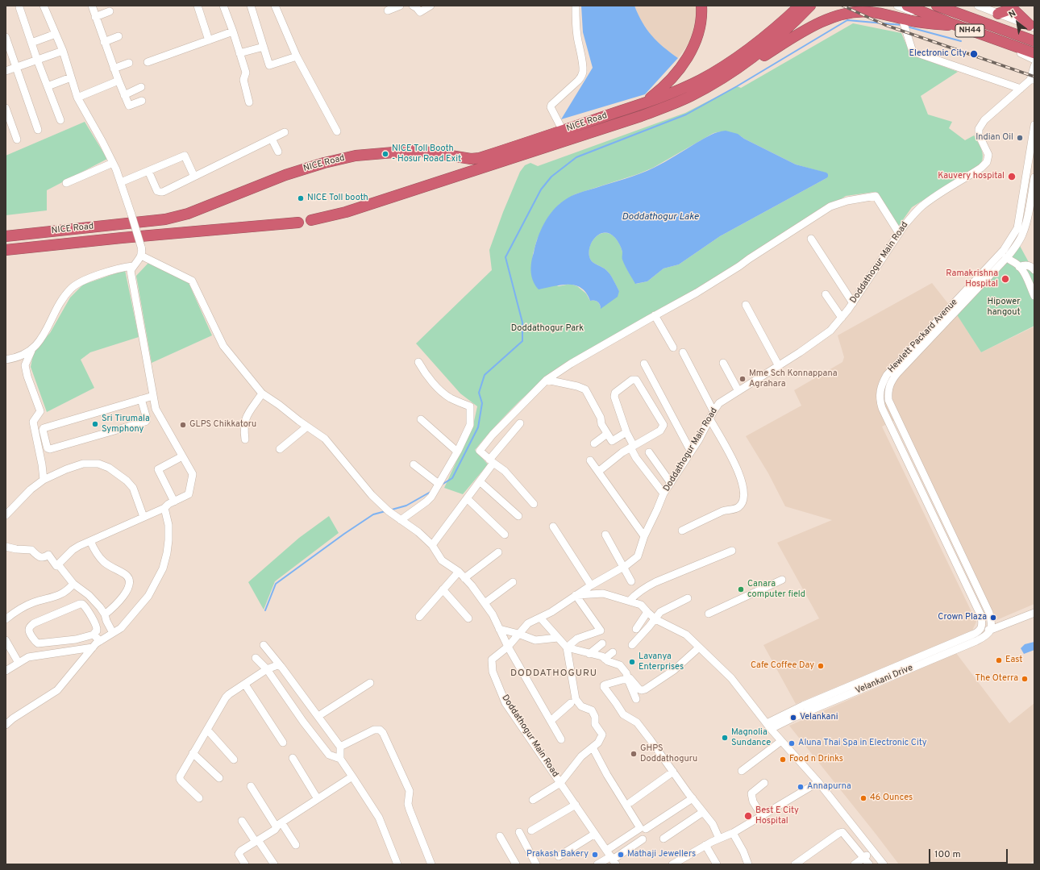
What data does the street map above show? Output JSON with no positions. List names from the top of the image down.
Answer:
{
  "streets": {
    "highway": ["NH44", "NICE Road"],
    "street": ["Doddathogur Main Road", "Hewlett Packard Avenue", "Velankani Drive"]
  },
  "crossings": [
    ["Hewlett Packard Avenue", "Velankani Drive"]
  ],
  "districts": ["DODDATHOGURU"],
  "water": ["Doddathogur Lake"],
  "parks": ["Hipower hangout", "Doddathogur Park"],
  "places": [
    "Electronic City",
    "Indian Oil",
    "NICE Toll Booth - Hosur Road Exit",
    "Kauvery hospital",
    "NICE Toll booth",
    "Ramakrishna Hospital",
    "Mme Sch Konnappana Agrahara",
    "Sri Tirumala Symphony",
    "GLPS Chikkatoru",
    "Canara computer field",
    "Crown Plaza",
    "East",
    "Lavanya Enterprises",
    "Cafe Coffee Day",
    "The Oterra",
    "Velankani",
    "Magnolia Sundance",
    "Aluna Thai Spa in Electronic City",
    "GHPS Doddathoguru",
    "Food n Drinks",
    "Annapurna",
    "46 Ounces",
    "Best E City Hospital",
    "Prakash Bakery",
    "Mathaji Jewellers"
  ],
  "scale_bar": "100 m",
  "north": "top left"
}
